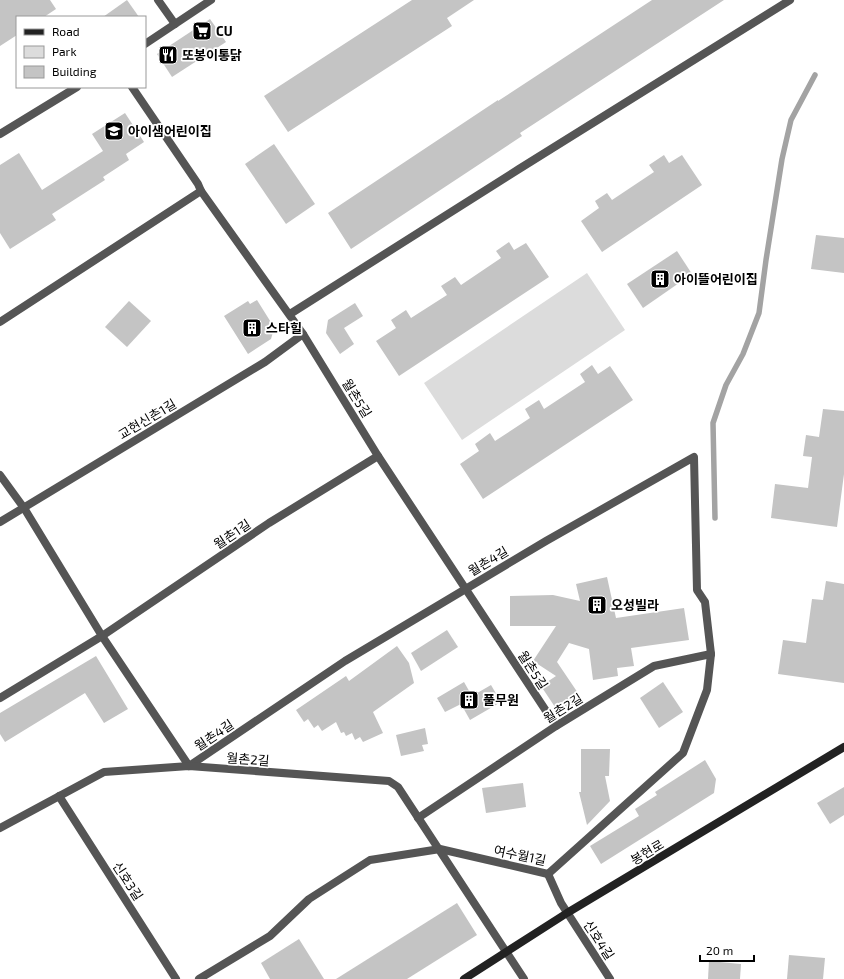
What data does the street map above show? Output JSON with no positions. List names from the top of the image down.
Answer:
{
  "streets": {
    "street": [
      "월촌5길",
      "교현신촌1길",
      "월촌1길",
      "월촌4길",
      "월촌2길",
      "봉현로",
      "여수월1길",
      "신호3길",
      "신호4길"
    ]
  },
  "crossings": [
    ["월촌5길", "교현신촌1길"],
    ["월촌5길", "월촌1길"],
    ["월촌5길", "월촌4길"],
    ["월촌5길", "월촌2길"],
    ["월촌4길", "월촌2길"],
    ["월촌4길", "여수월1길"],
    ["월촌2길", "봉현로"],
    ["월촌2길", "여수월1길"],
    ["월촌2길", "신호3길"],
    ["봉현로", "신호4길"],
    ["여수월1길", "신호4길"]
  ],
  "places": {
    "supermarket": ["CU"],
    "restaurant": ["또봉이통닭"],
    "school or university": ["아이샘어린이집"],
    "building": [
      "아이뜰어린이집",
      "스타힐",
      "오성빌라",
      "풀무원"
    ]
  },
  "legend": ["Road", "Park", "Building"],
  "scale_bar": "20 m"
}
